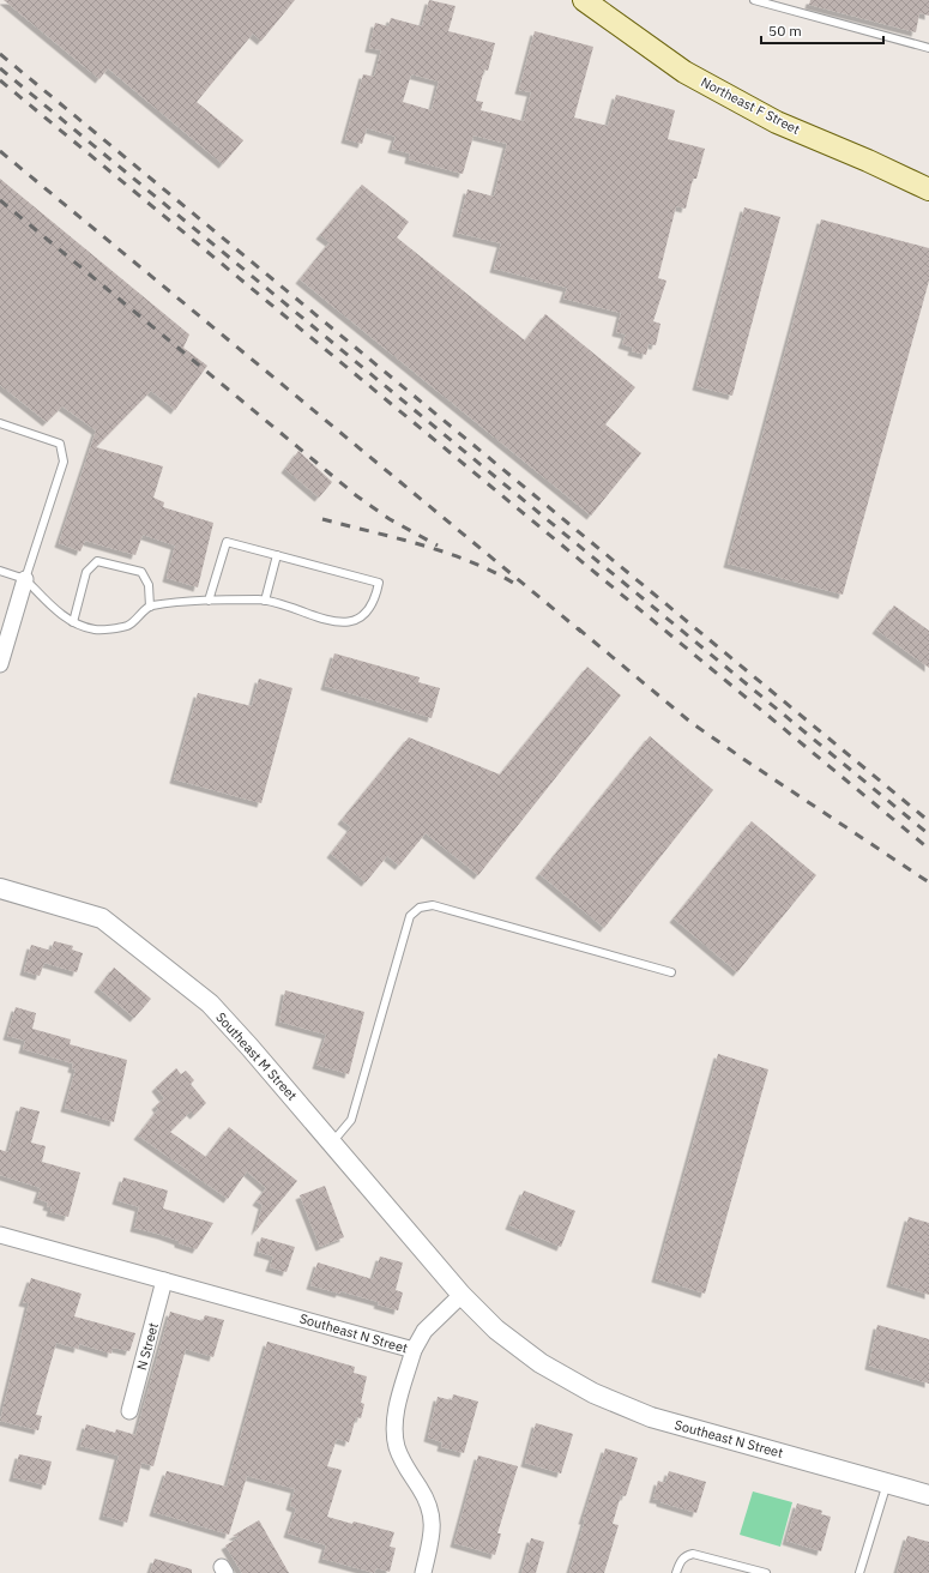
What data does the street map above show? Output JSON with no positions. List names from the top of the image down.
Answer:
{
  "streets": {
    "main road": ["Northeast F Street"],
    "street": ["Southeast M Street", "Southeast N Street", "N Street"]
  },
  "crossings": [
    ["Southeast M Street", "Southeast N Street"],
    ["Southeast N Street", "N Street"]
  ],
  "scale_bar": "50 m"
}
